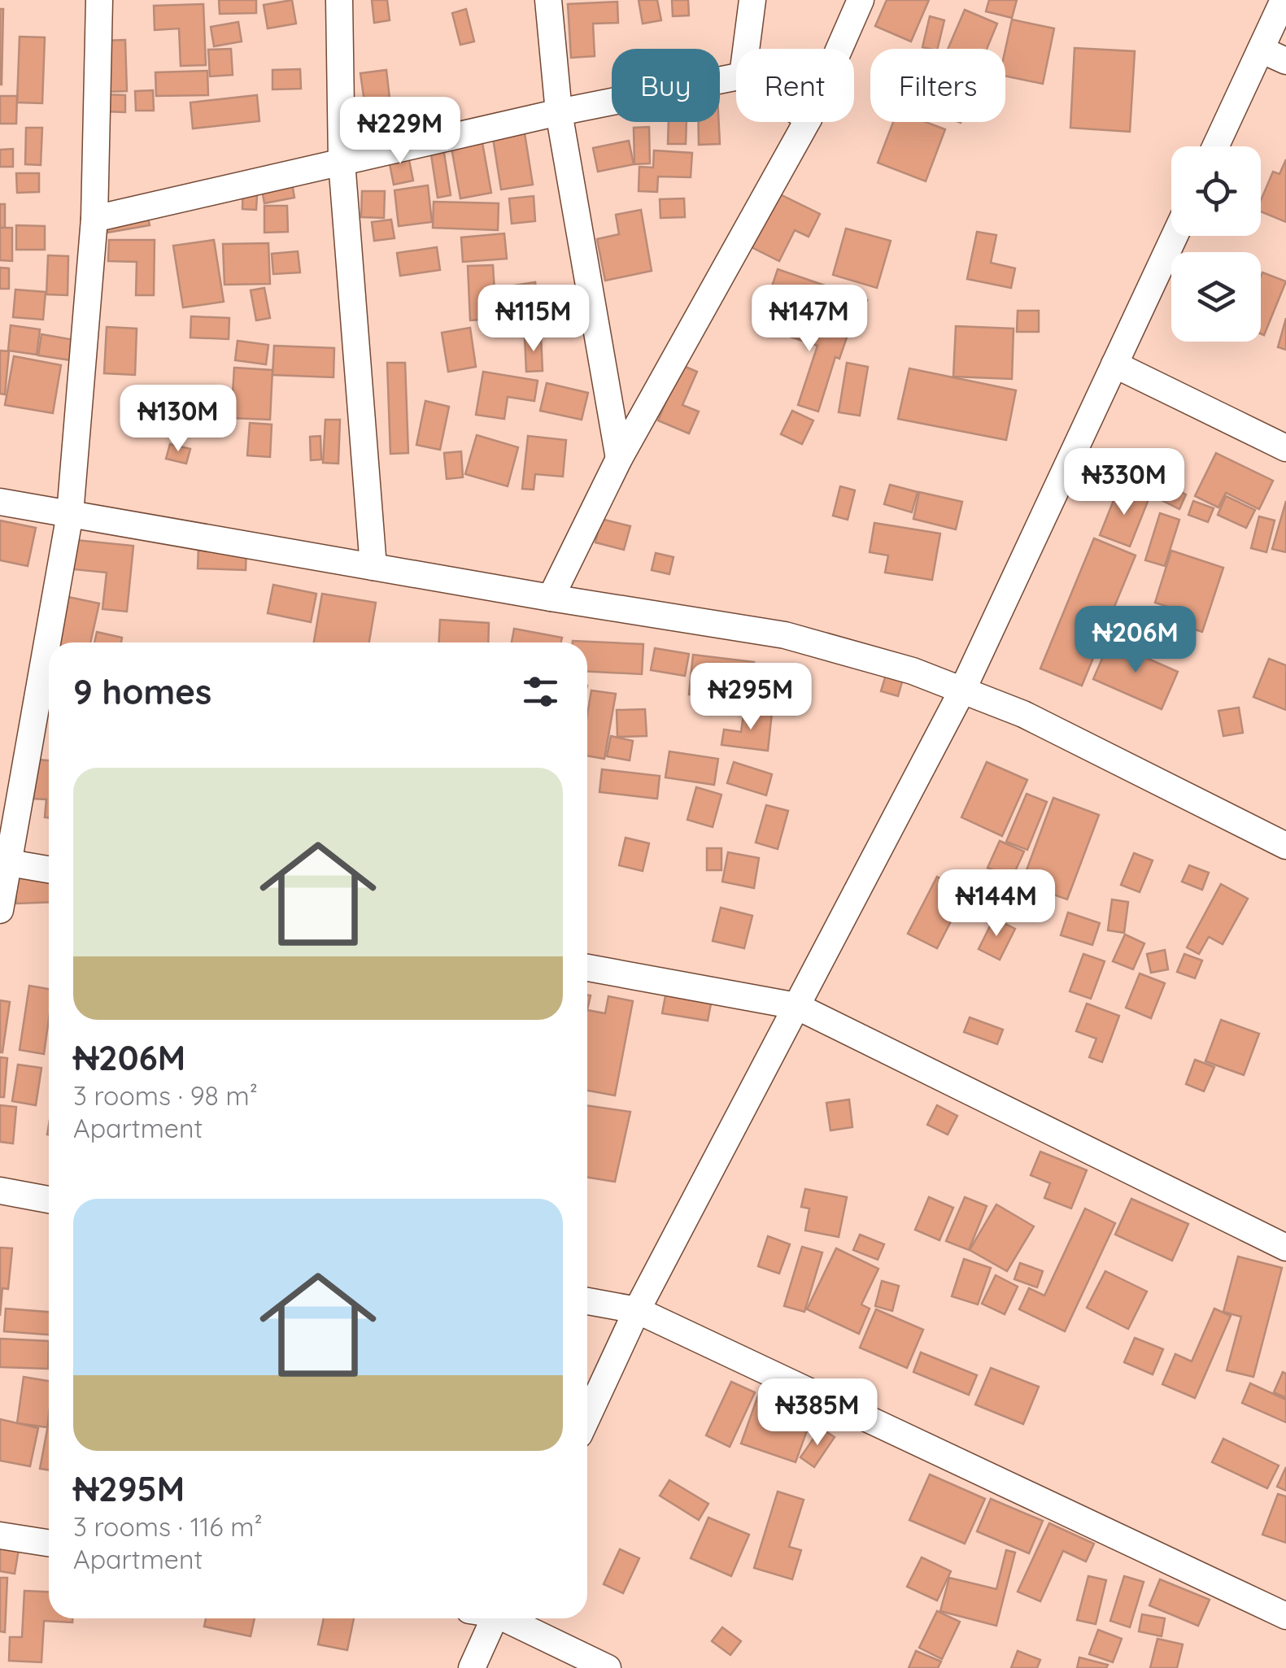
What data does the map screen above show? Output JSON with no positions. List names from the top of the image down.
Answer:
{
  "page": {
    "chip": ["Buy", "Rent", "Filters"],
    "price": [
      "₦229M",
      "₦115M",
      "₦147M",
      "₦130M",
      "₦330M",
      "₦206M",
      "₦295M",
      "₦144M",
      "₦385M"
    ],
    "heading": "9 homes",
    "list": [
      {
        "name": "₦206M",
        "note": "3 rooms · 98 m² · Apartment"
      },
      {
        "name": "₦295M",
        "note": "3 rooms · 116 m² · Apartment"
      }
    ]
  }
}
